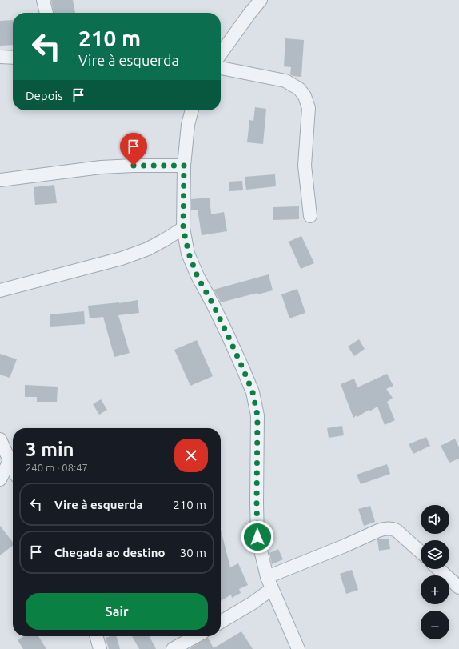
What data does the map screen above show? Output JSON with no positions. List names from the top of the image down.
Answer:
{
  "page": {
    "turn": ["210 m", "Vire à esquerda"],
    "then": "Depois",
    "heading": ["3 min", "240 m · 08:47"],
    "list": [
      {
        "name": "Vire à esquerda",
        "value": "210 m"
      },
      {
        "name": "Chegada ao destino",
        "value": "30 m"
      }
    ],
    "map_buttons": ["+", "−"],
    "buttons": "Sair"
  }
}
